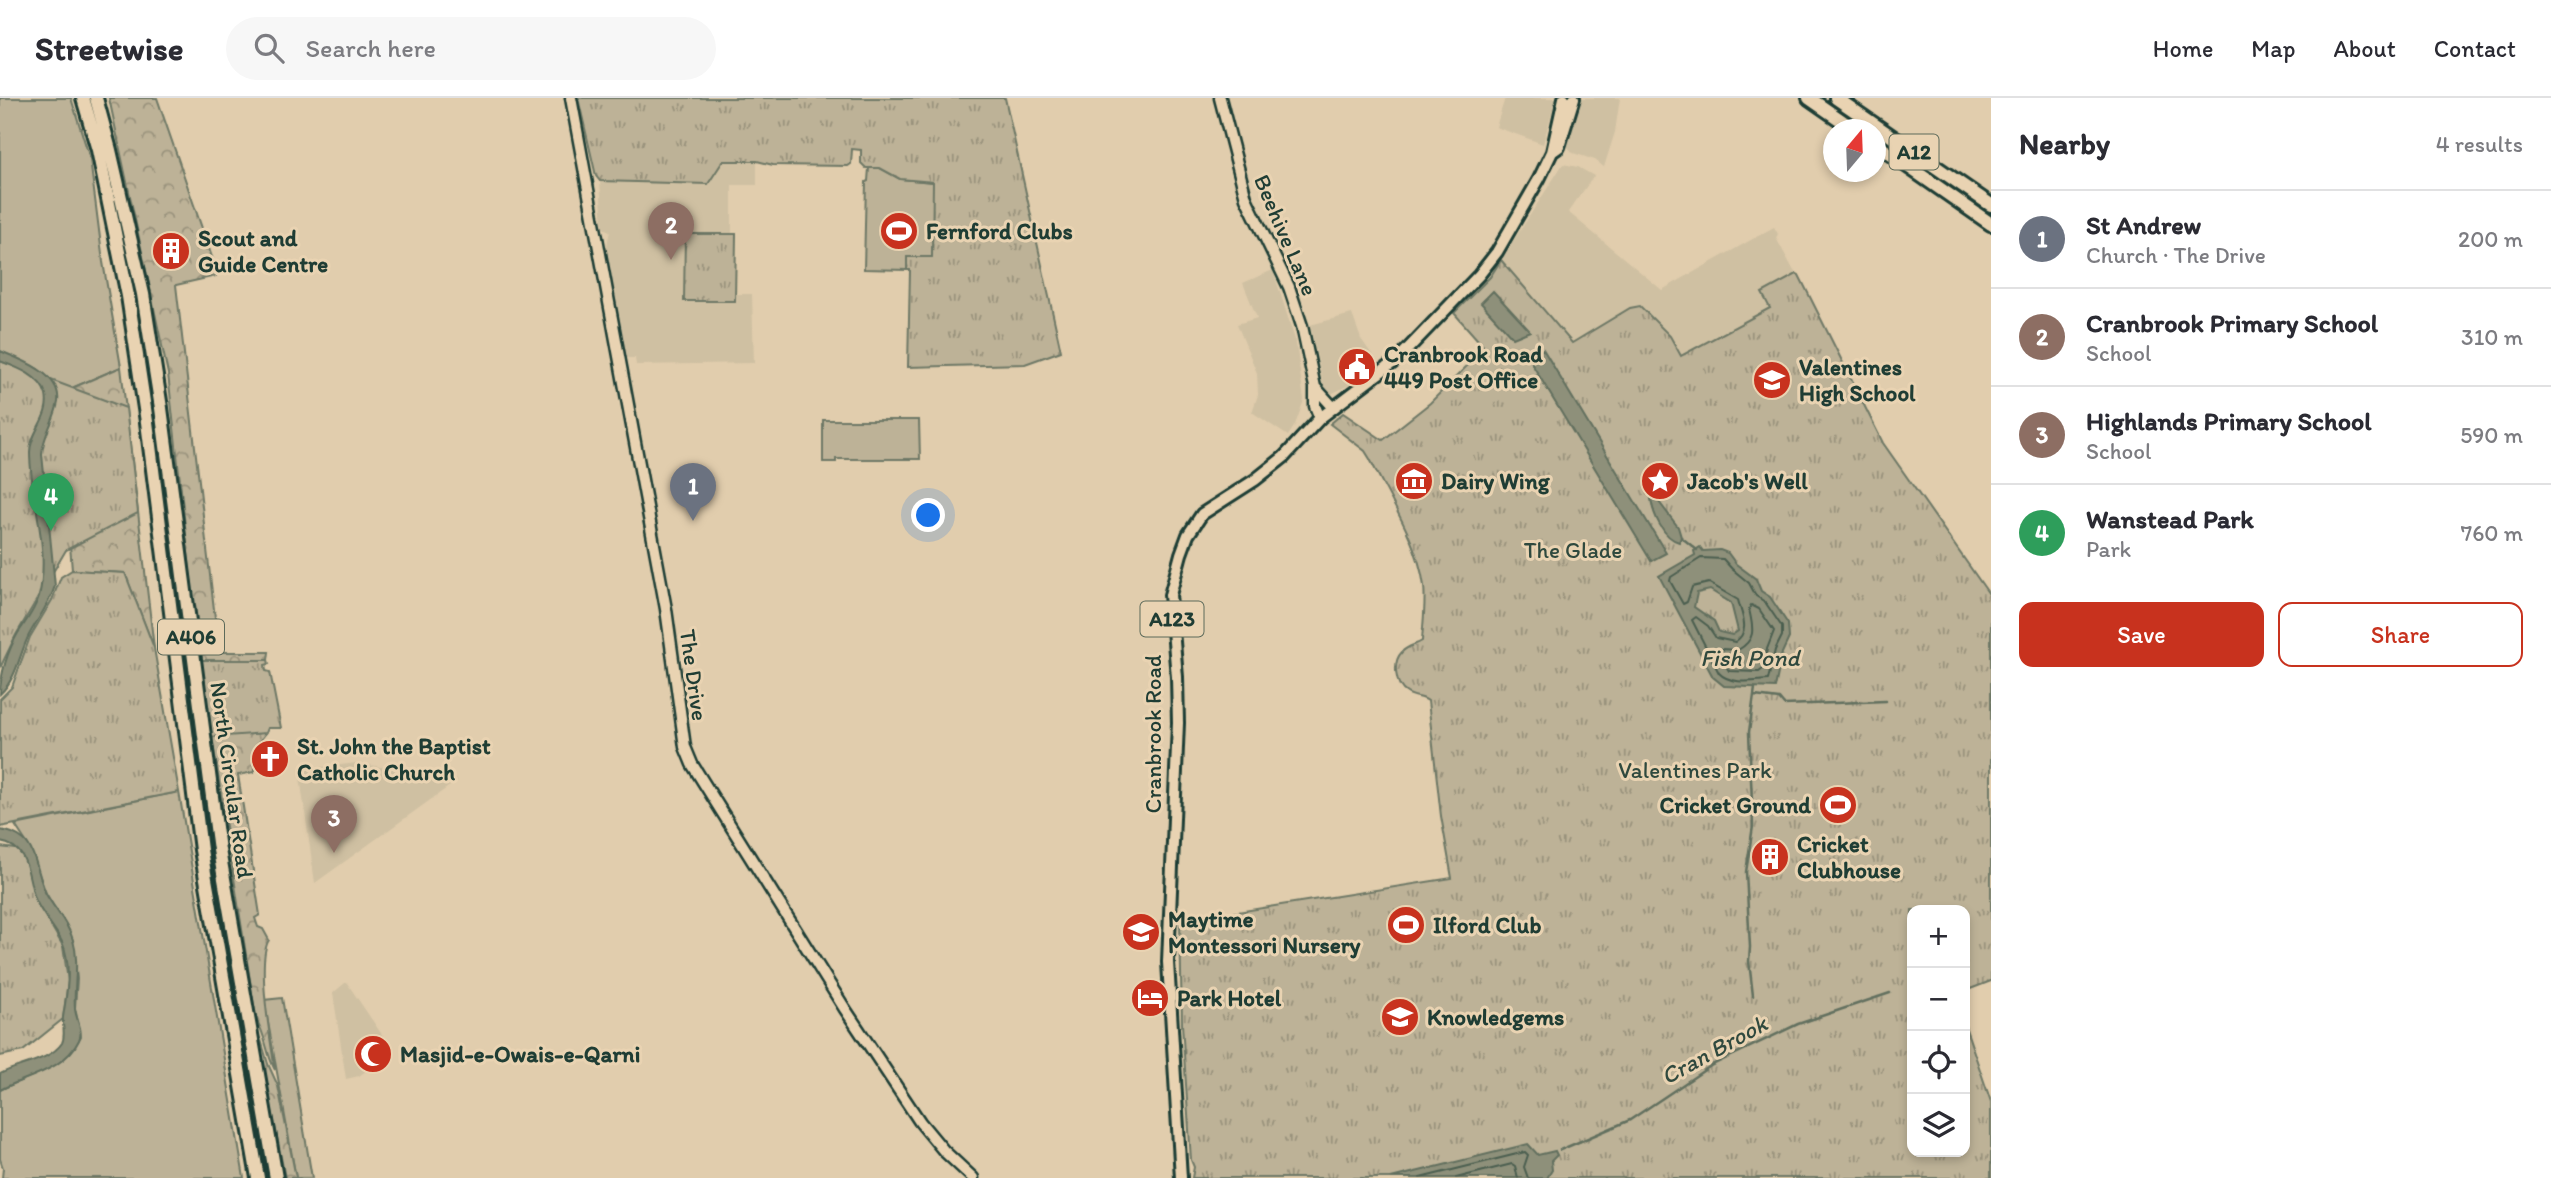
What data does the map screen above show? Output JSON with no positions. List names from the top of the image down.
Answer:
{
  "streets": {
    "highway": ["A12", "A406", "North Circular Road"],
    "main road": ["A123", "Cranbrook Road"],
    "street": ["Beehive Lane", "The Drive"]
  },
  "crossings": [
    ["Beehive Lane", "Cranbrook Road"]
  ],
  "water": ["Fish Pond", "Cran Brook"],
  "parks": ["The Glade", "Valentines Park"],
  "places": {
    "sports": ["Fernford Clubs", "Cricket Ground", "Ilford Club"],
    "building": ["Scout and Guide Centre", "Cricket Clubhouse"],
    "public building": ["Cranbrook Road 449 Post Office"],
    "school or university": ["Valentines High School", "Maytime Montessori Nursery", "Knowledgems"],
    "museum": ["Dairy Wing"],
    "place": ["Jacob's Well"],
    "church": ["St. John the Baptist Catholic Church"],
    "hotel": ["Park Hotel"],
    "mosque": ["Masjid-e-Owais-e-Qarni"]
  },
  "north": "top",
  "page": {
    "header": "Streetwise",
    "search": "Search here",
    "nav": [
      "Home",
      "Map",
      "About",
      "Contact"
    ],
    "heading": ["Nearby", "4 results"],
    "list": [
      {
        "mark": "1",
        "name": "St Andrew",
        "note": "Church · The Drive",
        "value": "200 m"
      },
      {
        "mark": "2",
        "name": "Cranbrook Primary School",
        "note": "School",
        "value": "310 m"
      },
      {
        "mark": "3",
        "name": "Highlands Primary School",
        "note": "School",
        "value": "590 m"
      },
      {
        "mark": "4",
        "name": "Wanstead Park",
        "note": "Park",
        "value": "760 m"
      }
    ],
    "pins": [
      "2",
      "1",
      "4",
      "3"
    ],
    "buttons": ["Save", "Share"],
    "map_buttons": ["+", "−"]
  }
}
